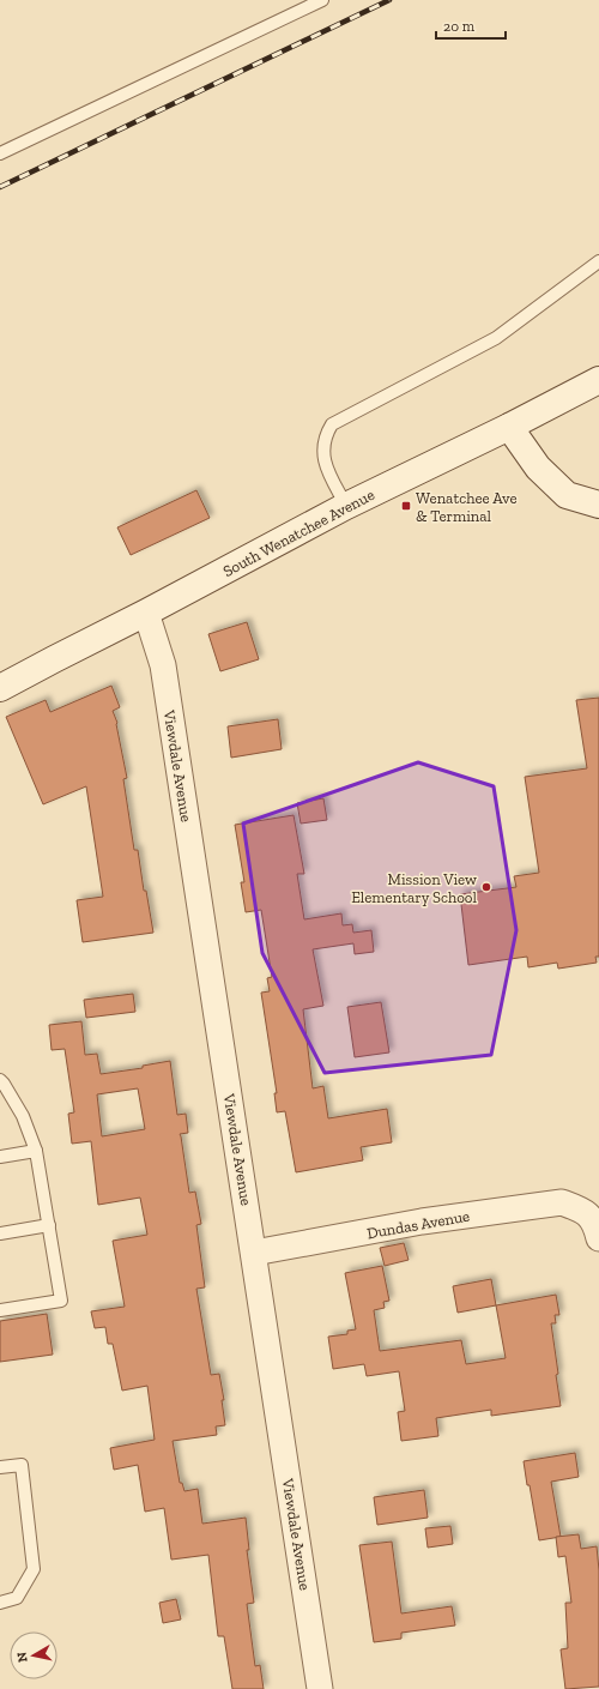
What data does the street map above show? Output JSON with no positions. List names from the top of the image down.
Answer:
{
  "streets": {
    "main road": ["South Wenatchee Avenue"],
    "street": ["Viewdale Avenue", "Dundas Avenue"]
  },
  "crossings": [
    ["South Wenatchee Avenue", "Viewdale Avenue"],
    ["Viewdale Avenue", "Dundas Avenue"]
  ],
  "places": {
    "transit": ["Wenatchee Ave & Terminal"],
    "other": ["Mission View Elementary School"]
  },
  "scale_bar": "20 m",
  "north": "left"
}
